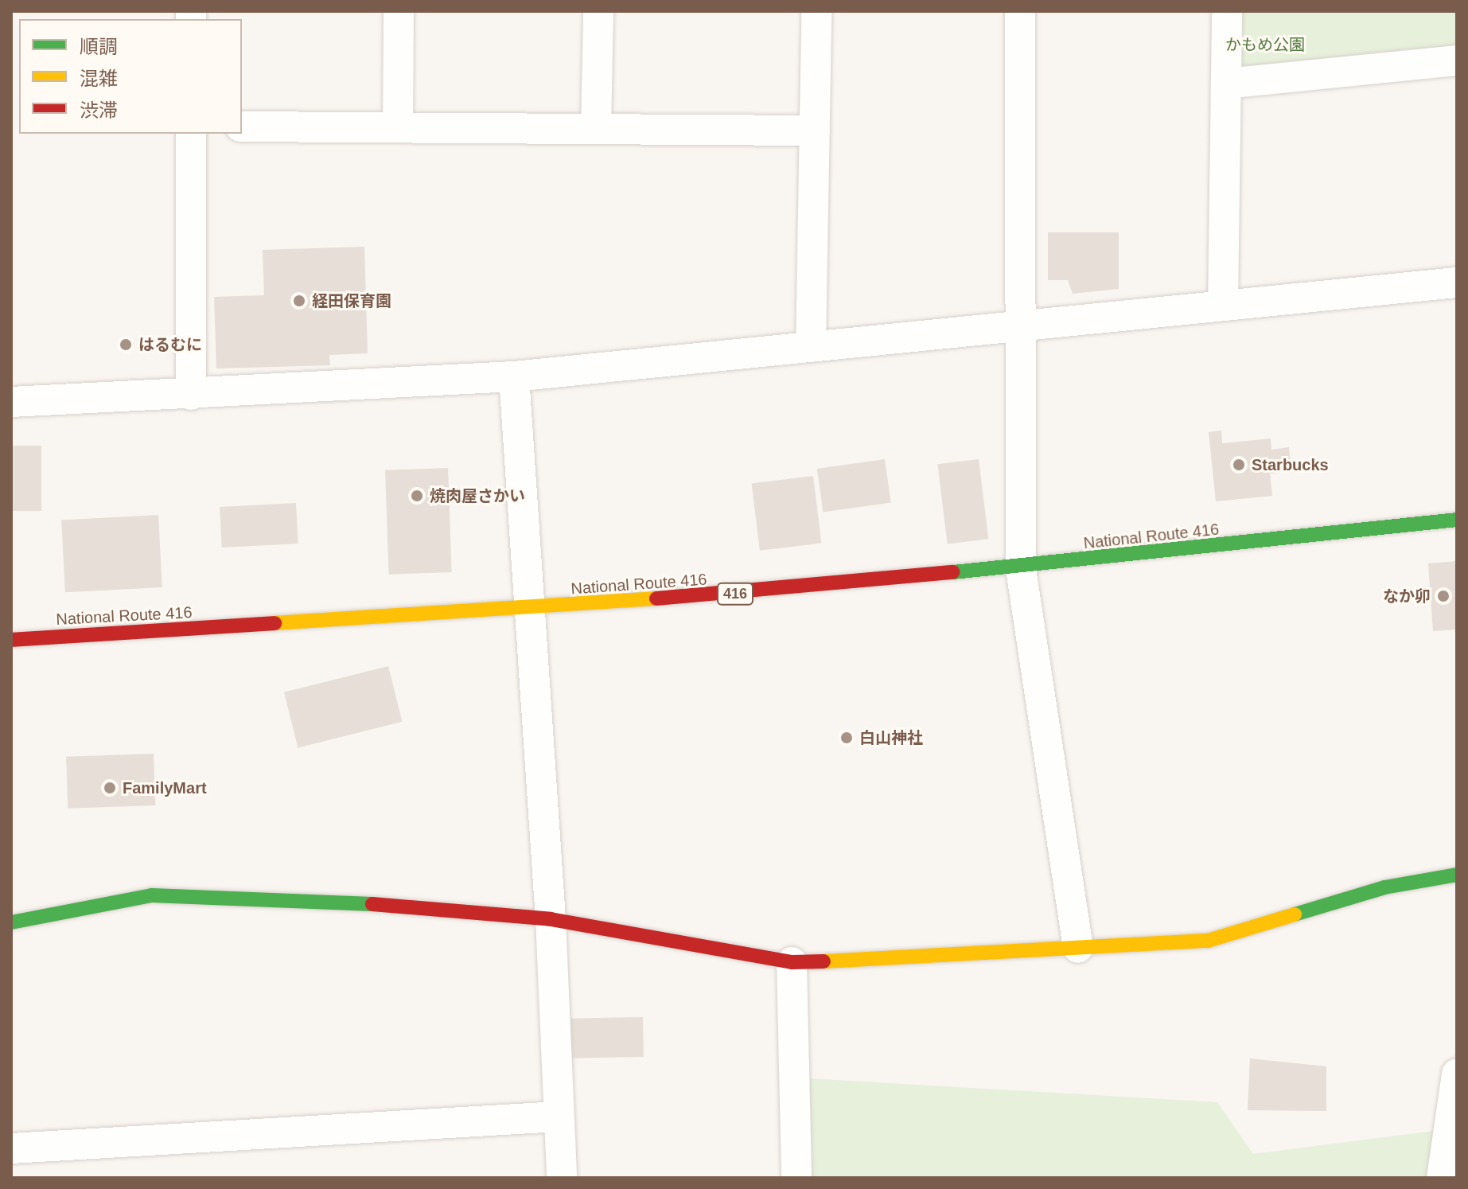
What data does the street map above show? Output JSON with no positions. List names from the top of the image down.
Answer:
{
  "streets": {
    "main road": ["National Route 416", "416"]
  },
  "parks": ["かもめ公園"],
  "places": [
    "経田保育園",
    "はるむに",
    "Starbucks",
    "焼肉屋さかい",
    "なか卯",
    "白山神社",
    "FamilyMart"
  ],
  "legend": ["順調", "混雑", "渋滞"]
}
